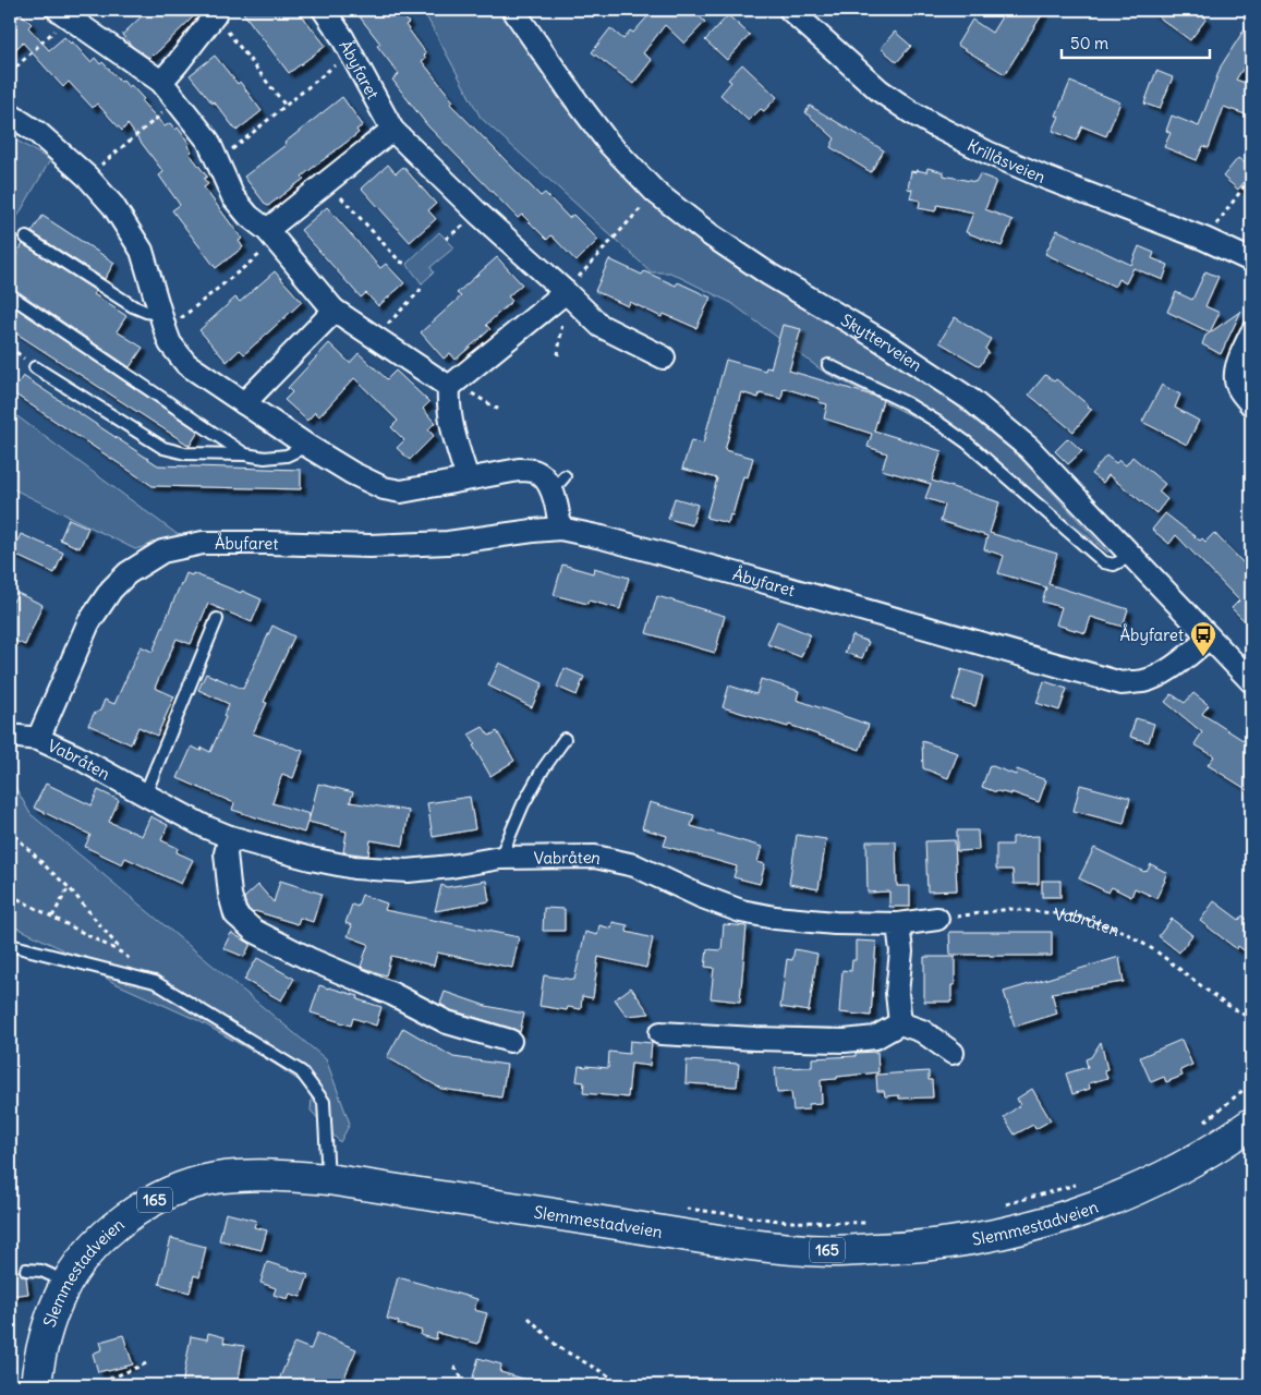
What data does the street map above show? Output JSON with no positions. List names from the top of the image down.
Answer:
{
  "streets": {
    "main road": ["165", "Slemmestadveien"],
    "street": [
      "Åbyfaret",
      "Krillåsveien",
      "Skytterveien",
      "Vabråten"
    ]
  },
  "crossings": [
    ["Åbyfaret", "Skytterveien"],
    ["Åbyfaret", "Vabråten"]
  ],
  "places": {
    "bus stop": ["Åbyfaret"]
  },
  "scale_bar": "50 m"
}
